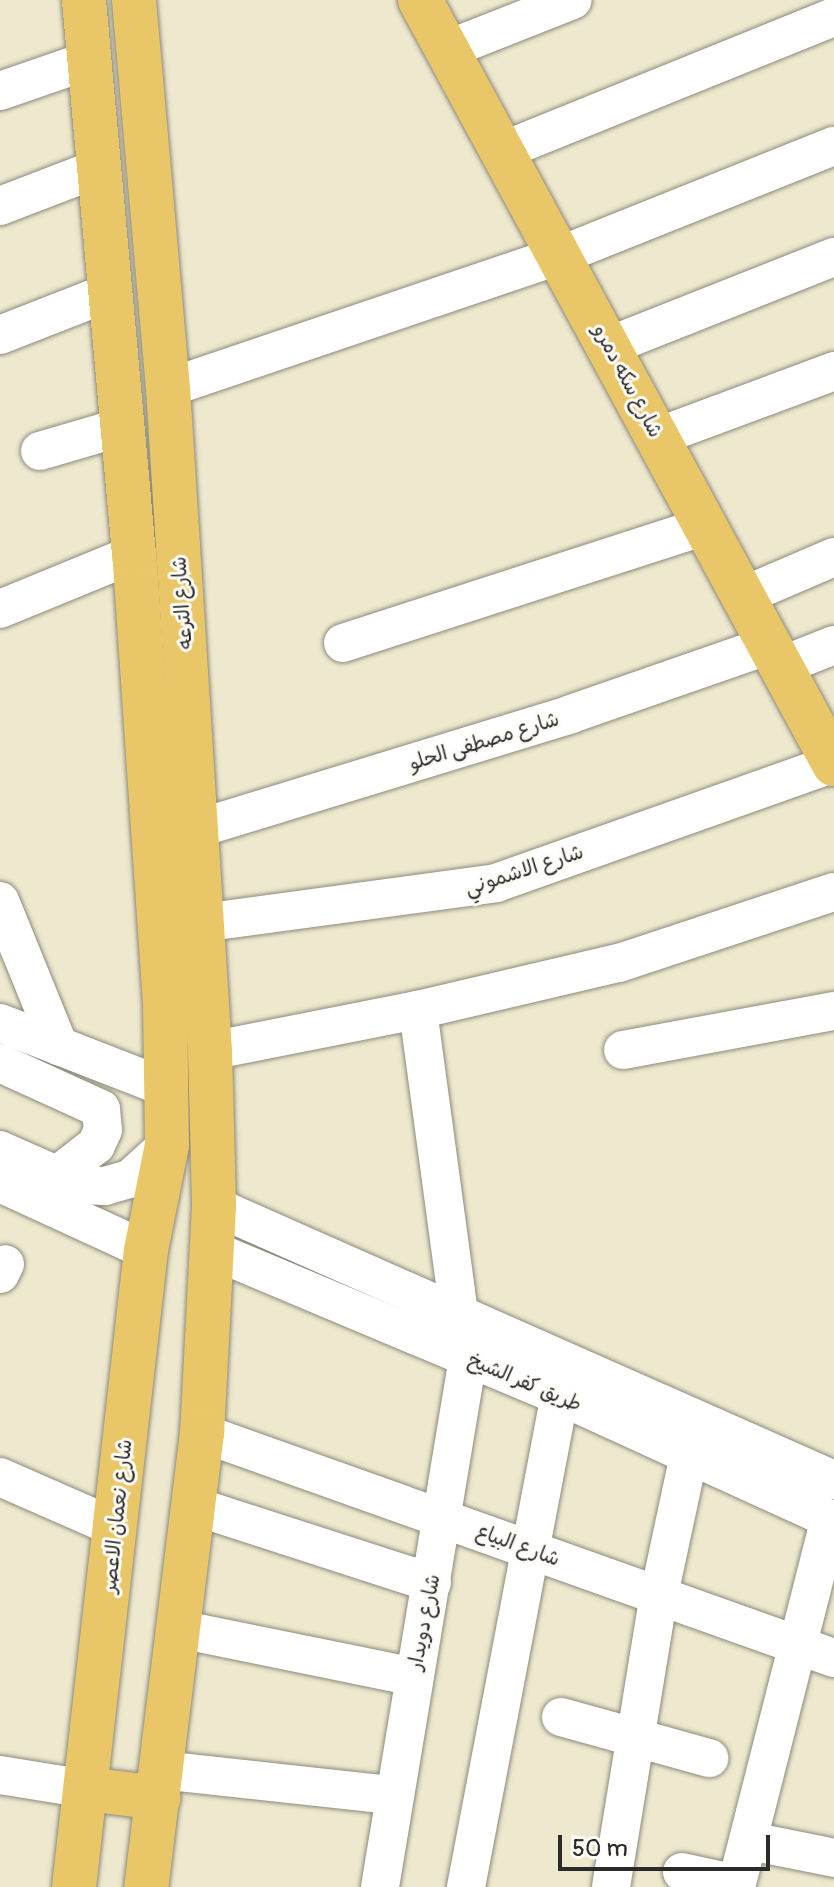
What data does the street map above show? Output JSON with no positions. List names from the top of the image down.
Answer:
{
  "streets": {
    "main road": ["شارع سكه دمرو", "شارع الترعه", "شارع نعمان الاعصر"],
    "street": [
      "شارع مصطفى الحلو",
      "شارع الاشموني",
      "طريق كفر الشيخ",
      "شارع البياع",
      "شارع دويدار"
    ]
  },
  "crossings": [
    ["شارع سكه دمرو", "شارع مصطفى الحلو"],
    ["شارع سكه دمرو", "شارع الاشموني"],
    ["شارع الترعه", "شارع مصطفى الحلو"],
    ["شارع الترعه", "شارع الاشموني"],
    ["شارع الترعه", "طريق كفر الشيخ"],
    ["طريق كفر الشيخ", "شارع دويدار"],
    ["شارع البياع", "شارع دويدار"]
  ],
  "scale_bar": "50 m"
}
